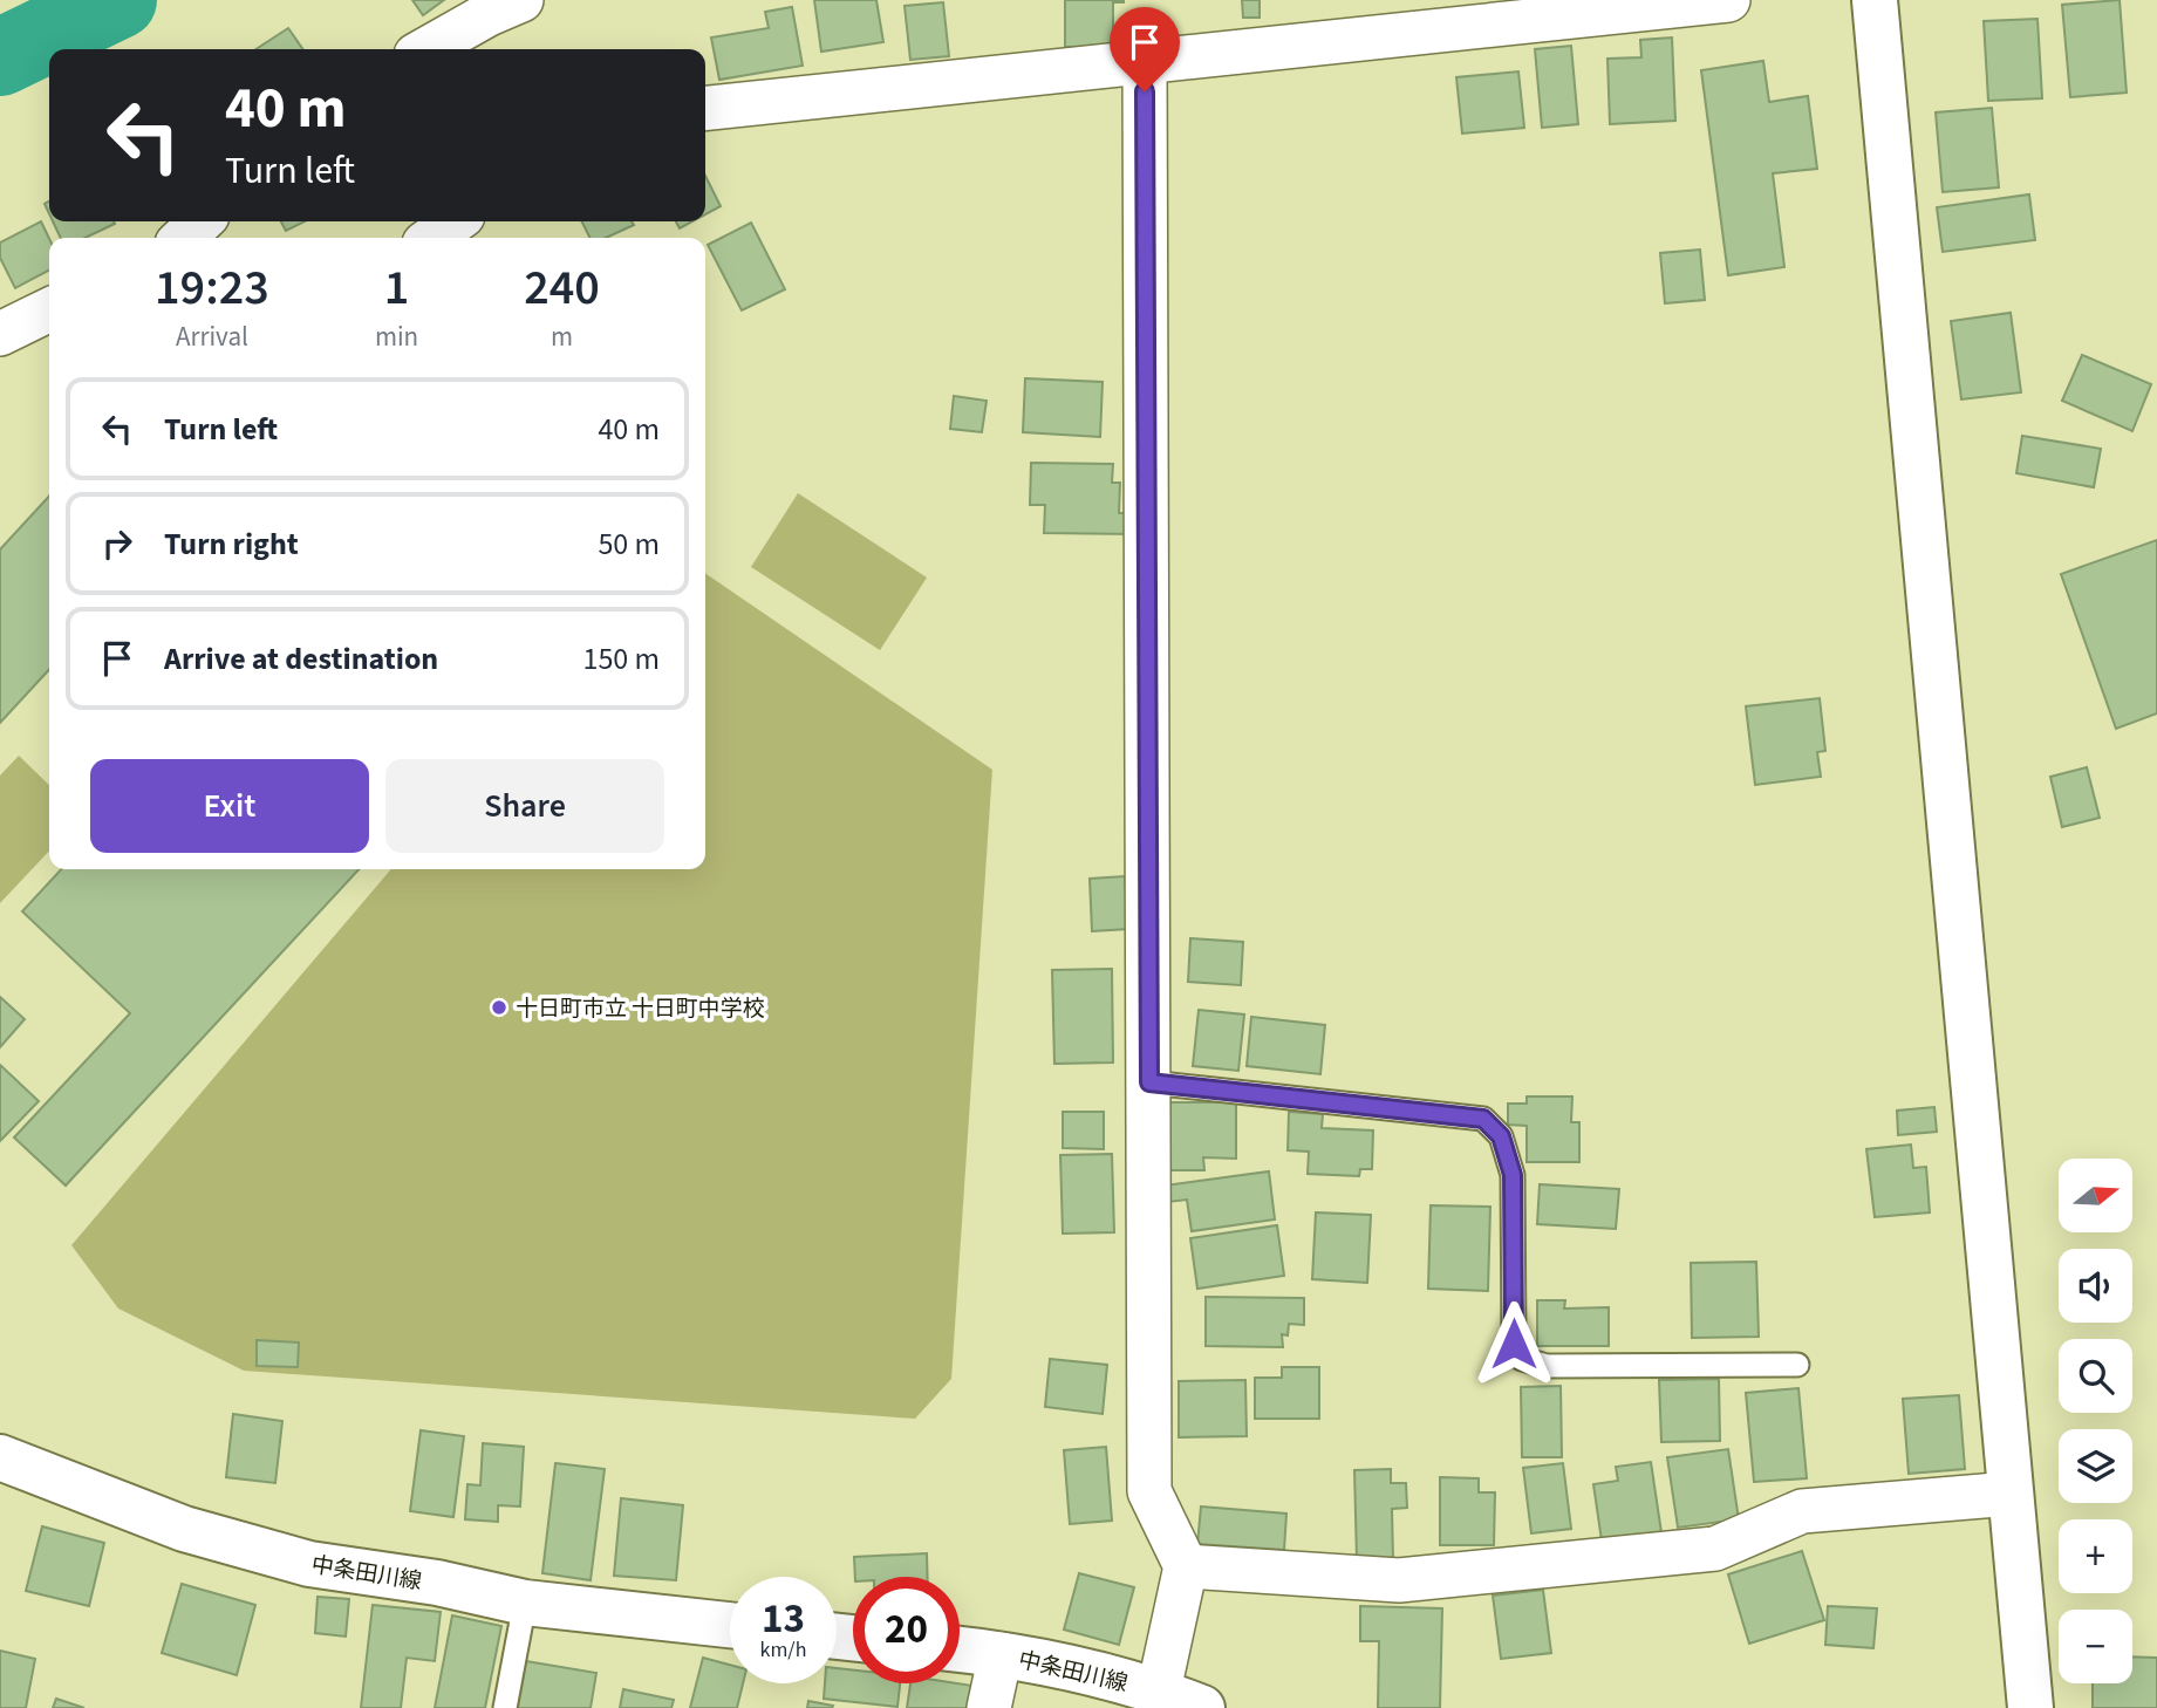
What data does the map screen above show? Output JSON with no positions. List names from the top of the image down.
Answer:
{
  "streets": {
    "street": ["中条田川線"]
  },
  "places": ["十日町市立 十日町中学校"],
  "north": "right",
  "page": {
    "turn": ["40 m", "Turn left"],
    "eta": [
      "19:23",
      "Arrival",
      "1",
      "min",
      "240",
      "m"
    ],
    "list": [
      {
        "name": "Turn left",
        "value": "40 m"
      },
      {
        "name": "Turn right",
        "value": "50 m"
      },
      {
        "name": "Arrive at destination",
        "value": "150 m"
      }
    ],
    "buttons": ["Exit", "Share"],
    "map_buttons": ["+", "−"],
    "speed": "13 km/h",
    "limit": "20"
  }
}
